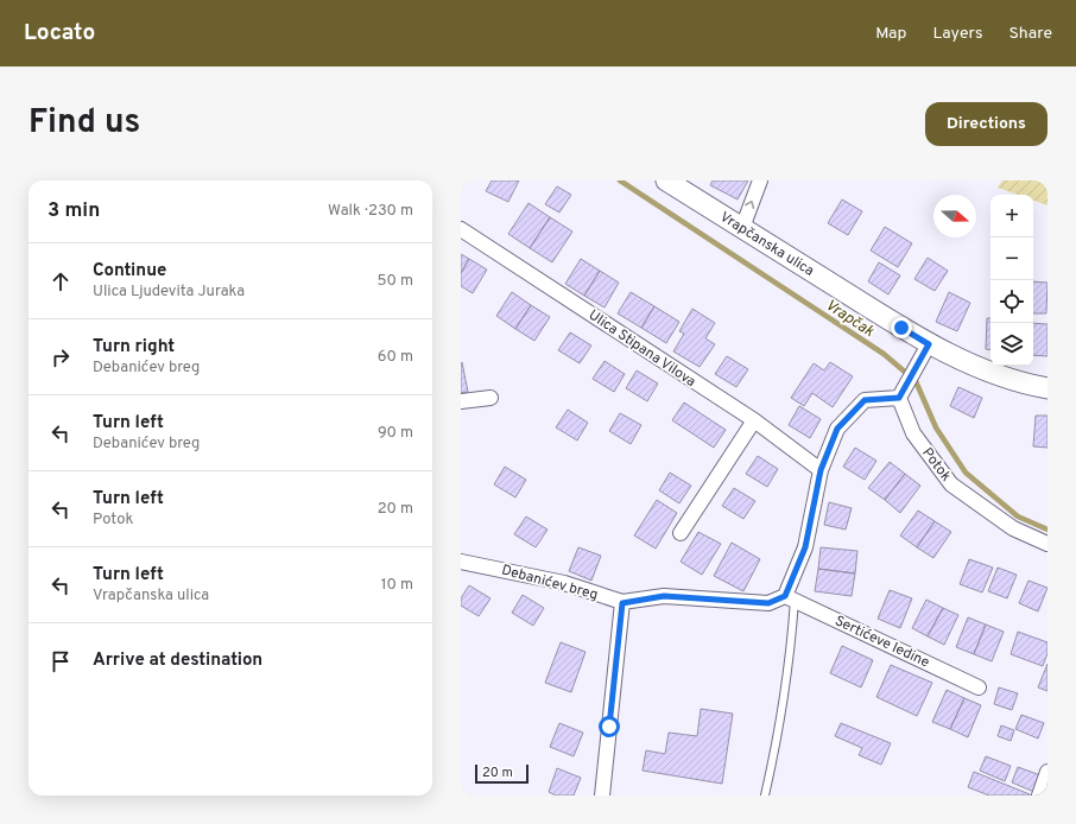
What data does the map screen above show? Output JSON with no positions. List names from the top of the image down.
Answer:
{
  "streets": {
    "main road": ["Vrapčanska ulica"],
    "street": [
      "Ulica Stipana Vilova",
      "Potok",
      "Debanićev breg",
      "Sertićeve ledine"
    ]
  },
  "crossings": [
    ["Debanićev breg", "Sertićeve ledine"]
  ],
  "water": ["Vrapčak"],
  "scale_bar": "20 m",
  "north": "right",
  "page": {
    "header": "Locato",
    "nav": ["Map", "Layers", "Share"],
    "title": "Find us",
    "buttons": "Directions",
    "heading": ["3 min", "Walk · 230 m"],
    "map_buttons": ["+", "−"],
    "list": [
      ["Continue", "Ulica Ljudevita Juraka", "50 m"],
      ["Turn right", "Debanićev breg", "60 m"],
      ["Turn left", "Debanićev breg", "90 m"],
      ["Turn left", "Potok", "20 m"],
      ["Turn left", "Vrapčanska ulica", "10 m"],
      "Arrive at destination"
    ],
    "scale": "20 m"
  }
}
